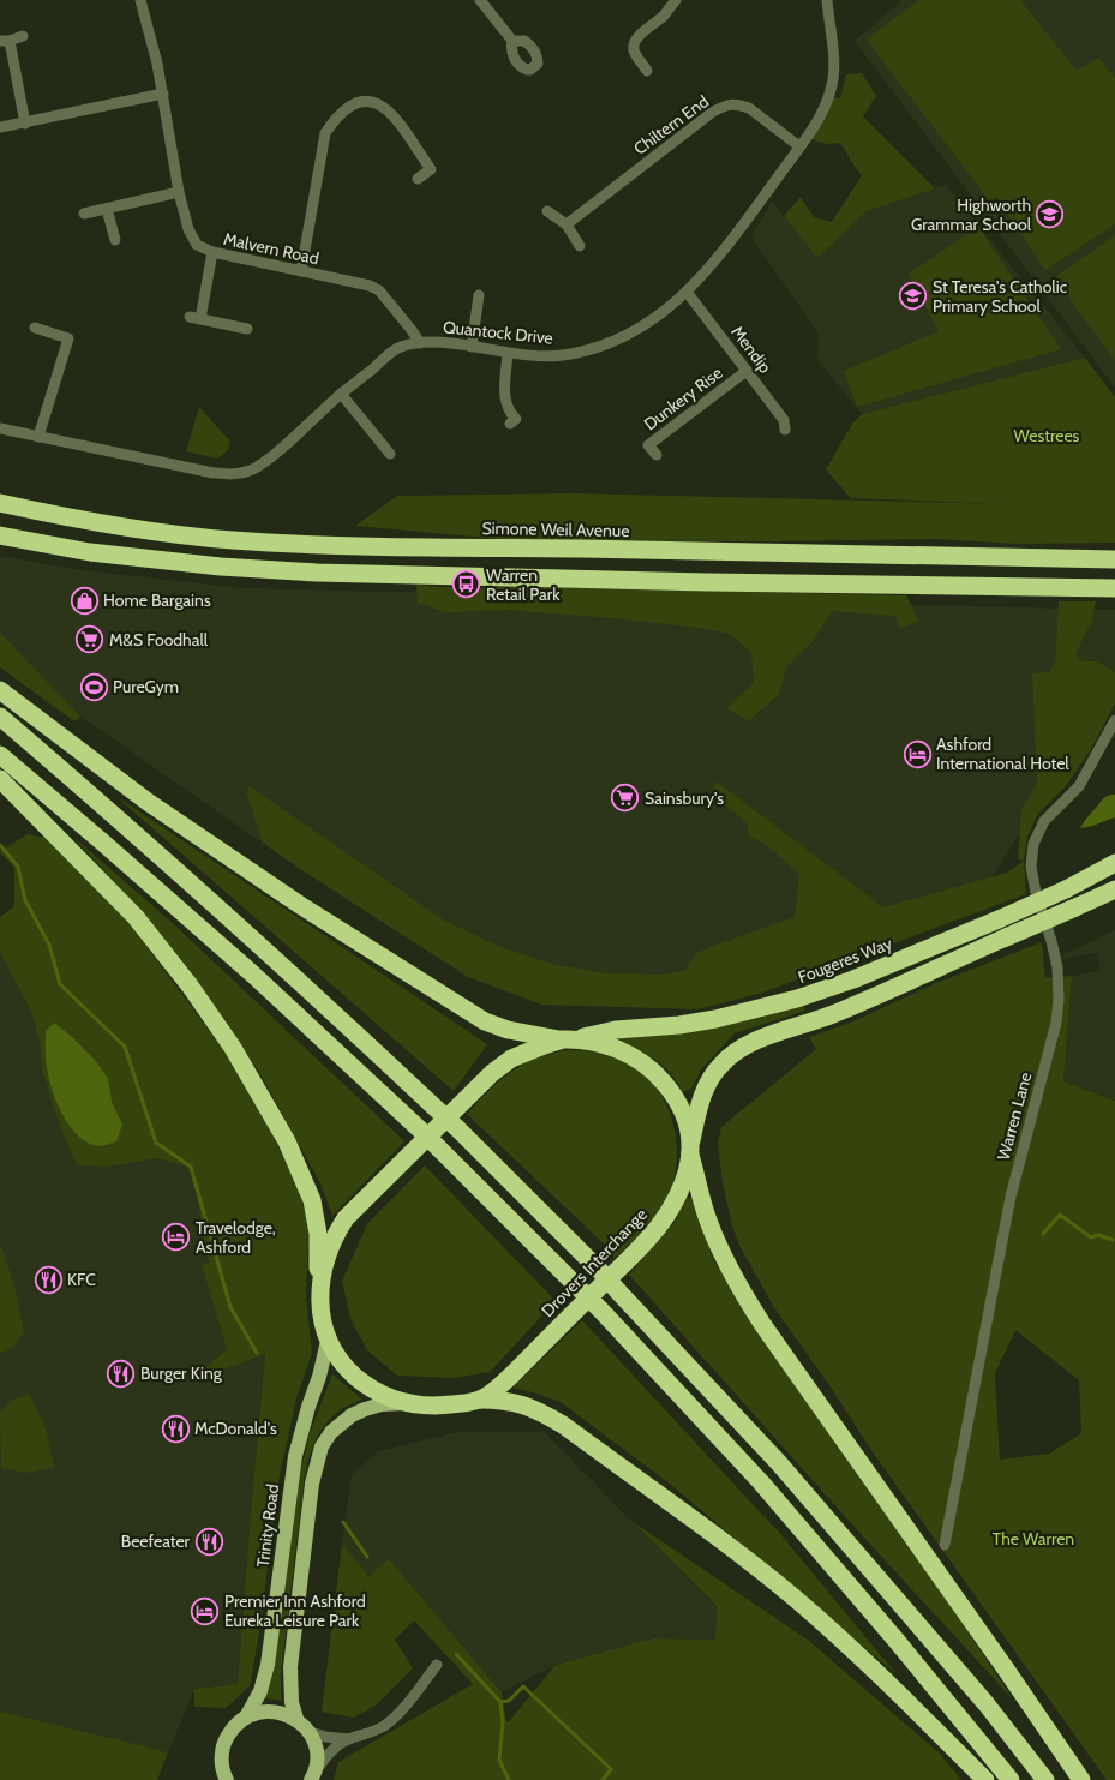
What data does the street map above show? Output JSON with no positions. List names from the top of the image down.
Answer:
{
  "streets": {
    "highway": ["Simone Weil Avenue", "Fougeres Way", "Drovers Interchange"],
    "main road": ["Trinity Road"],
    "street": [
      "Chiltern End",
      "Malvern Road",
      "Quantock Drive",
      "Mendip",
      "Dunkery Rise",
      "Warren Lane"
    ]
  },
  "crossings": [
    ["Chiltern End", "Quantock Drive"],
    ["Malvern Road", "Quantock Drive"],
    ["Quantock Drive", "Mendip"],
    ["Mendip", "Dunkery Rise"],
    ["Fougeres Way", "Drovers Interchange"],
    ["Drovers Interchange", "Trinity Road"]
  ],
  "parks": ["Westrees", "The Warren"],
  "places": {
    "school or university": ["Highworth Grammar School", "St Teresa's Catholic Primary School"],
    "bus stop": ["Warren Retail Park"],
    "shop": ["Home Bargains"],
    "supermarket": ["M&S Foodhall", "Sainsbury's"],
    "sports": ["PureGym"],
    "hotel": ["Ashford International Hotel", "Travelodge, Ashford", "Premier Inn Ashford Eureka Leisure Park"],
    "restaurant": [
      "KFC",
      "Burger King",
      "McDonald's",
      "Beefeater"
    ]
  }
}
